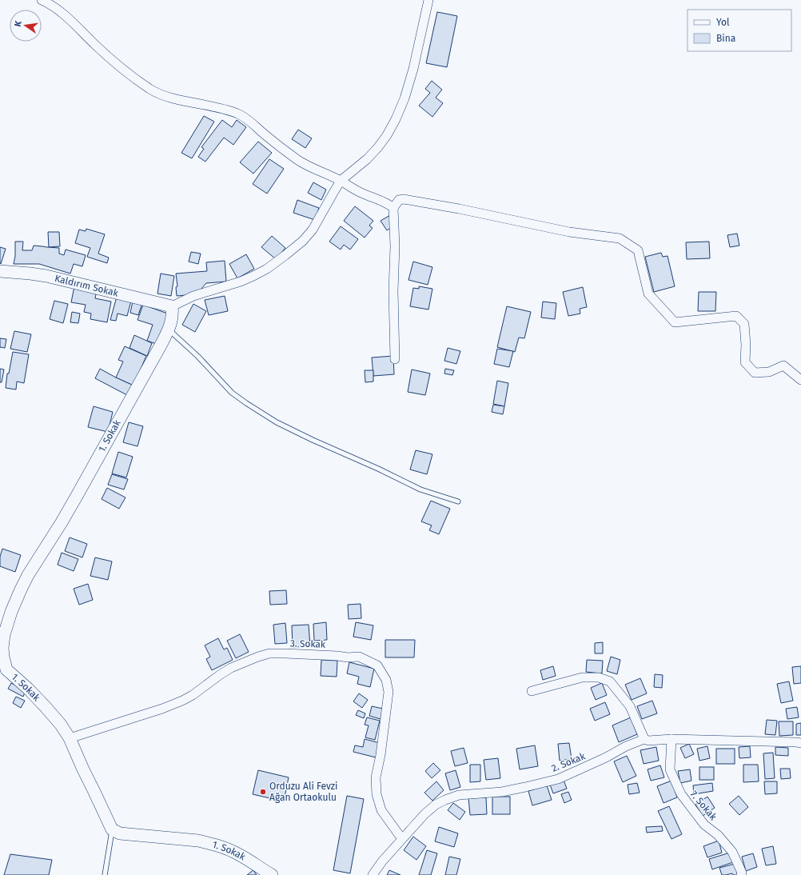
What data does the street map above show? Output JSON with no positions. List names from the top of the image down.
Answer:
{
  "streets": {
    "street": [
      "Kaldırım Sokak",
      "1. Sokak",
      "3. Sokak",
      "2. Sokak",
      "7. Sokak"
    ]
  },
  "crossings": [
    ["Kaldırım Sokak", "1. Sokak"],
    ["1. Sokak", "3. Sokak"],
    ["3. Sokak", "2. Sokak"],
    ["2. Sokak", "7. Sokak"]
  ],
  "places": ["Orduzu Ali Fevzi Ağan Ortaokulu"],
  "legend": ["Yol", "Bina"],
  "north": "left"
}
